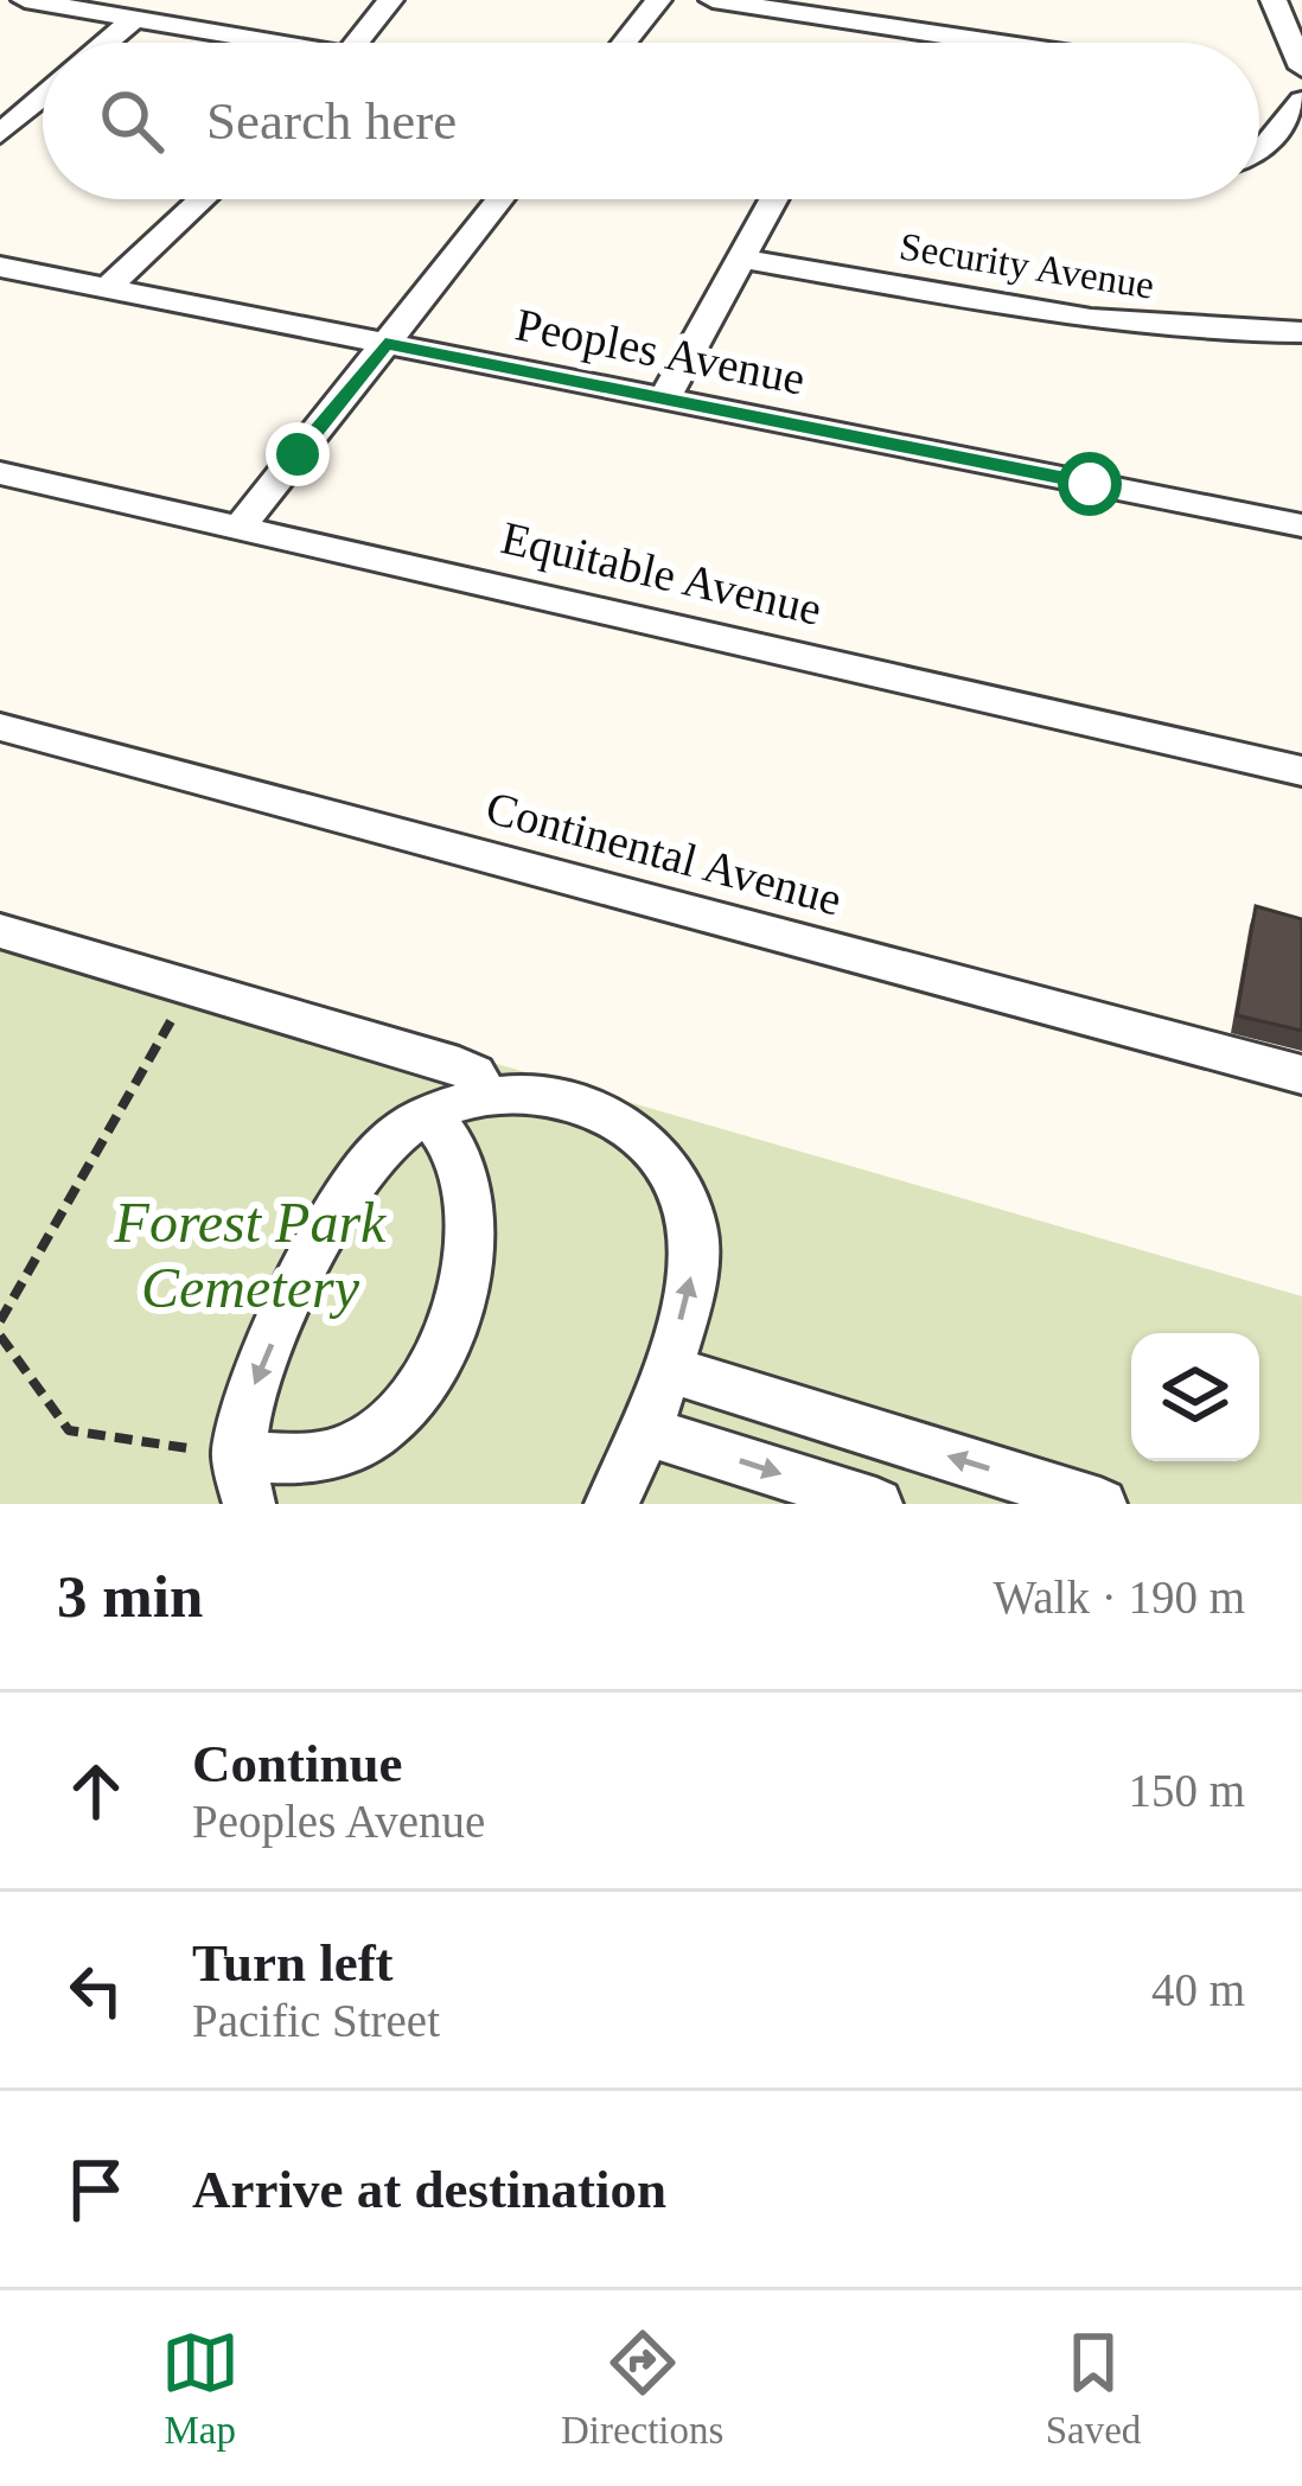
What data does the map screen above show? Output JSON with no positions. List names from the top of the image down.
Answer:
{
  "streets": {
    "street": [
      "Security Avenue",
      "Peoples Avenue",
      "Equitable Avenue",
      "Continental Avenue"
    ]
  },
  "parks": ["Forest Park Cemetery"],
  "page": {
    "search": "Search here",
    "heading": ["3 min", "Walk · 190 m"],
    "list": [
      ["Continue", "Peoples Avenue", "150 m"],
      ["Turn left", "Pacific Street", "40 m"],
      "Arrive at destination"
    ],
    "nav": ["Map", "Directions", "Saved"]
  }
}
